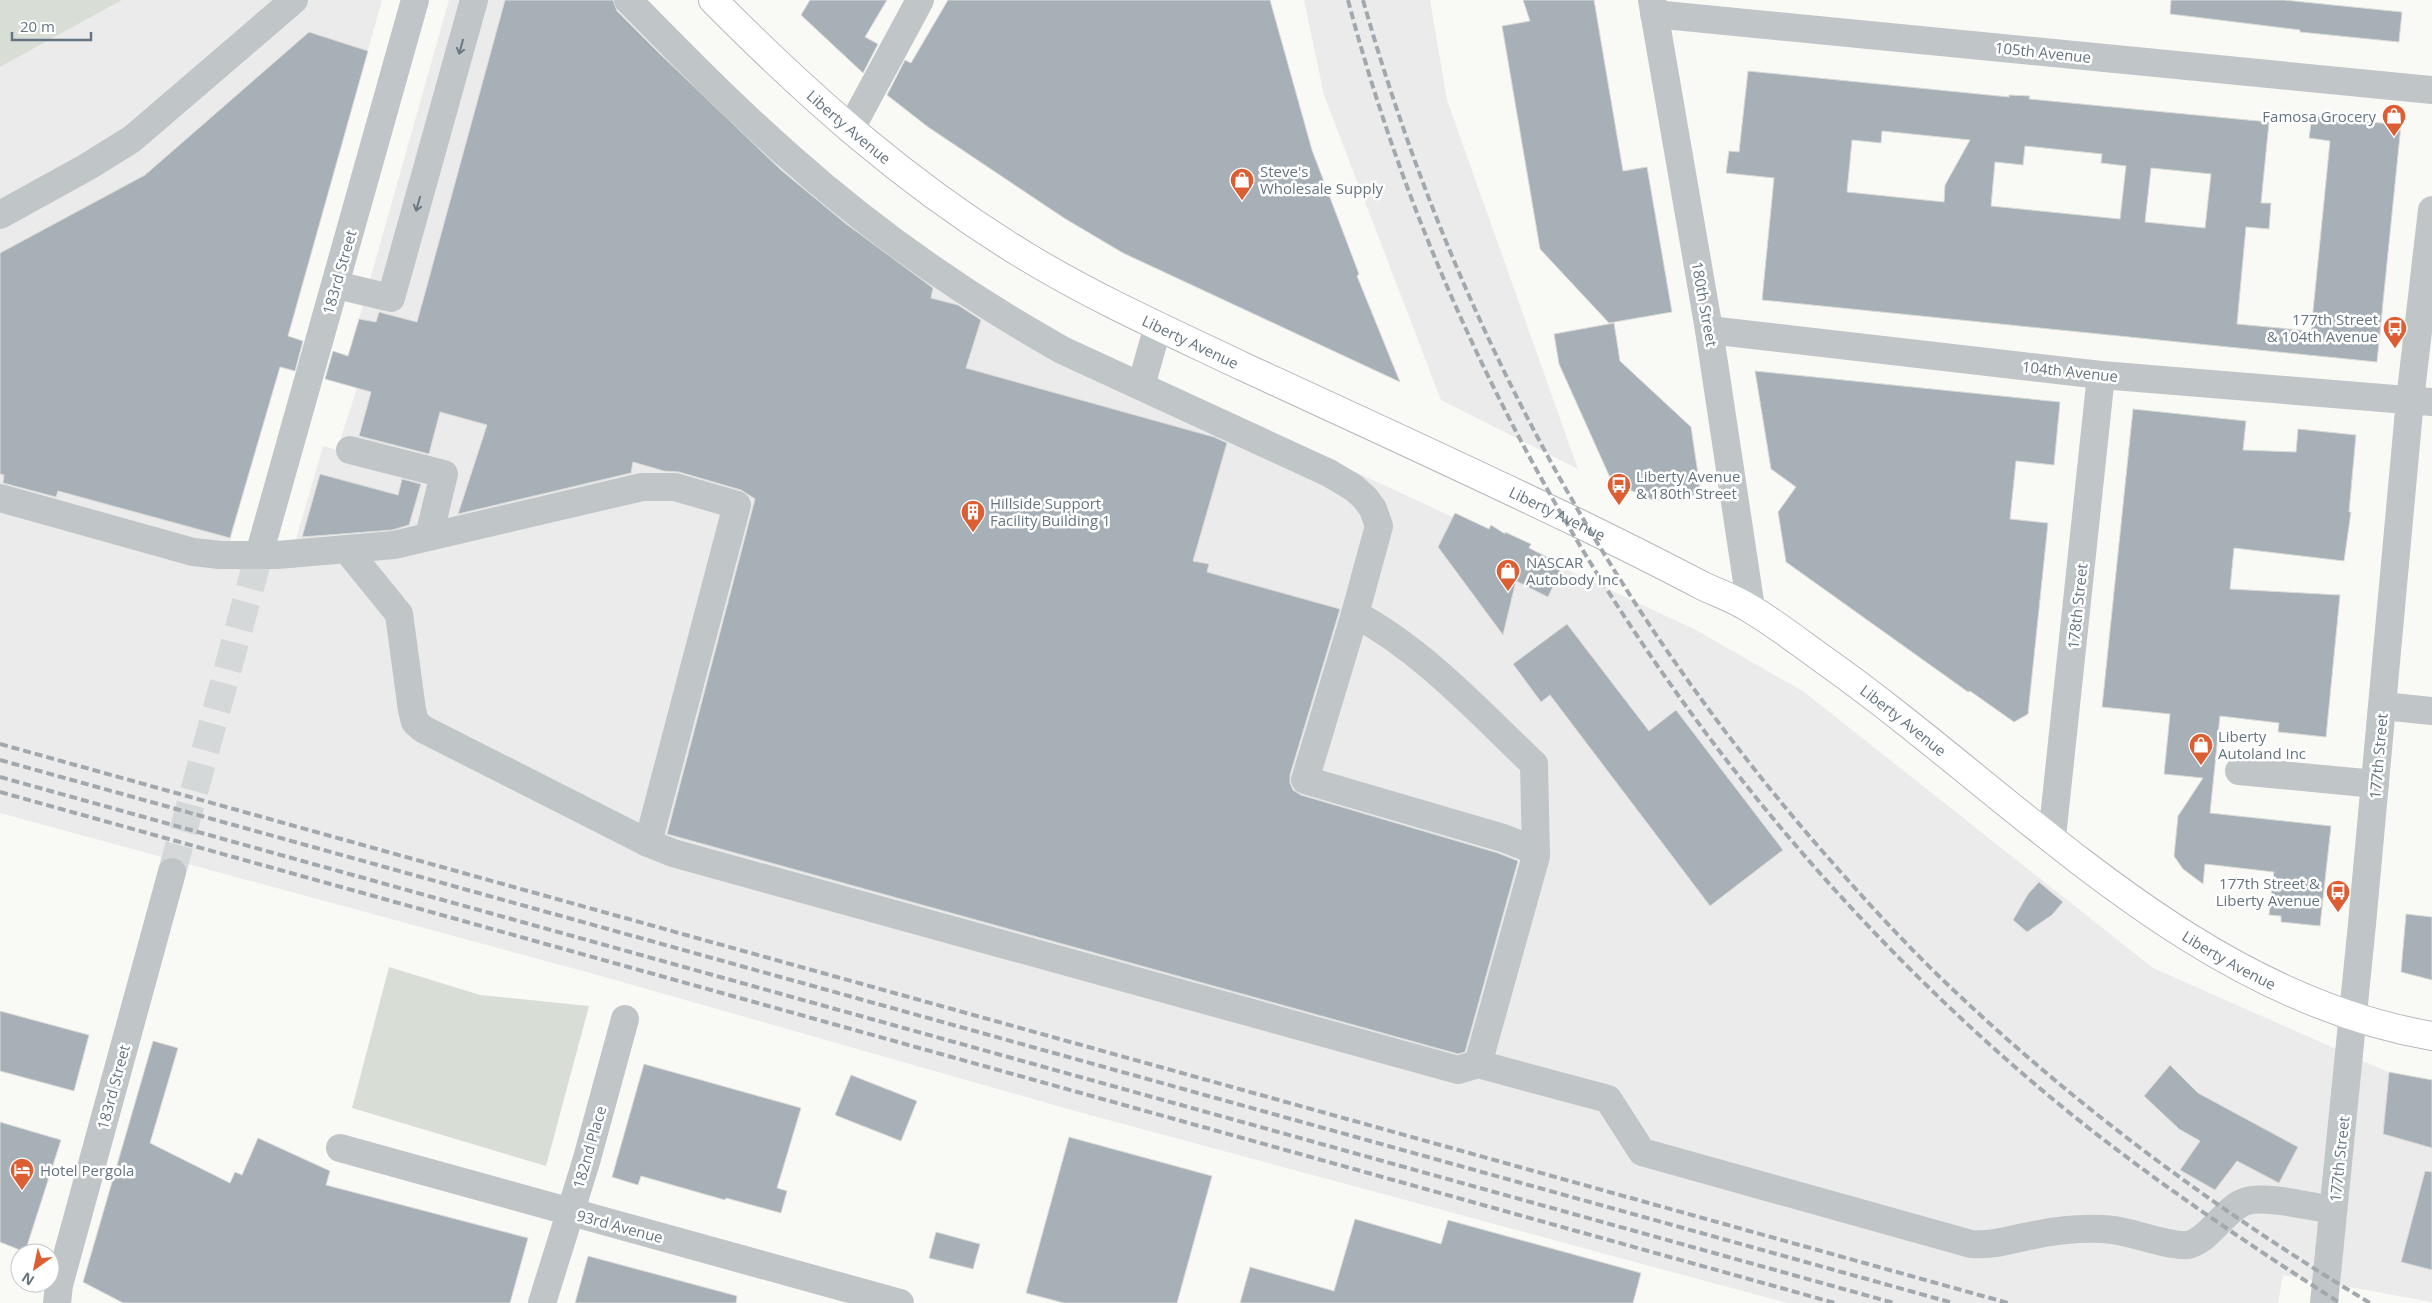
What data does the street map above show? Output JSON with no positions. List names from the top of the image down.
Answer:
{
  "streets": {
    "main road": ["Liberty Avenue"],
    "street": [
      "105th Avenue",
      "183rd Street",
      "180th Street",
      "104th Avenue",
      "178th Street",
      "177th Street",
      "182nd Place",
      "93rd Avenue"
    ]
  },
  "crossings": [
    ["105th Avenue", "180th Street"],
    ["Liberty Avenue", "180th Street"],
    ["Liberty Avenue", "178th Street"],
    ["Liberty Avenue", "177th Street"],
    ["180th Street", "104th Avenue"],
    ["104th Avenue", "178th Street"],
    ["104th Avenue", "177th Street"],
    ["182nd Place", "93rd Avenue"]
  ],
  "places": {
    "shop": [
      "Famosa Grocery",
      "Steve's Wholesale Supply",
      "NASCAR Autobody Inc",
      "Liberty Autoland Inc"
    ],
    "bus stop": ["177th Street & 104th Avenue", "Liberty Avenue & 180th Street", "177th Street & Liberty Avenue"],
    "building": ["Hillside Support Facility Building 1"],
    "hotel": ["Hotel Pergola"]
  },
  "scale_bar": "20 m",
  "north": "bottom left"
}
